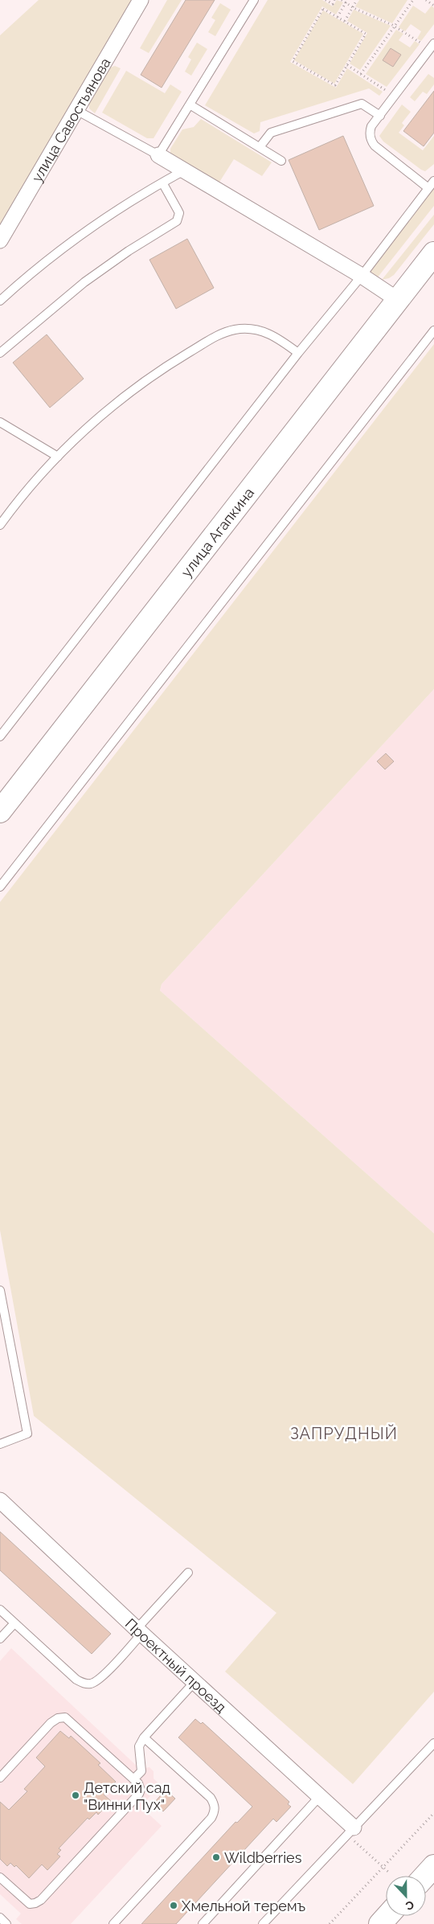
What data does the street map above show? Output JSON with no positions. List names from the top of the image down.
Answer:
{
  "streets": {
    "main road": ["улица Агапкина"],
    "street": ["улица Савостьянова", "Проектный проезд"]
  },
  "districts": ["ЗАПРУДНЫЙ"],
  "places": ["Детский сад \"Винни Пух\"", "Wildberries", "Хмельной теремъ"],
  "north": "bottom"
}
